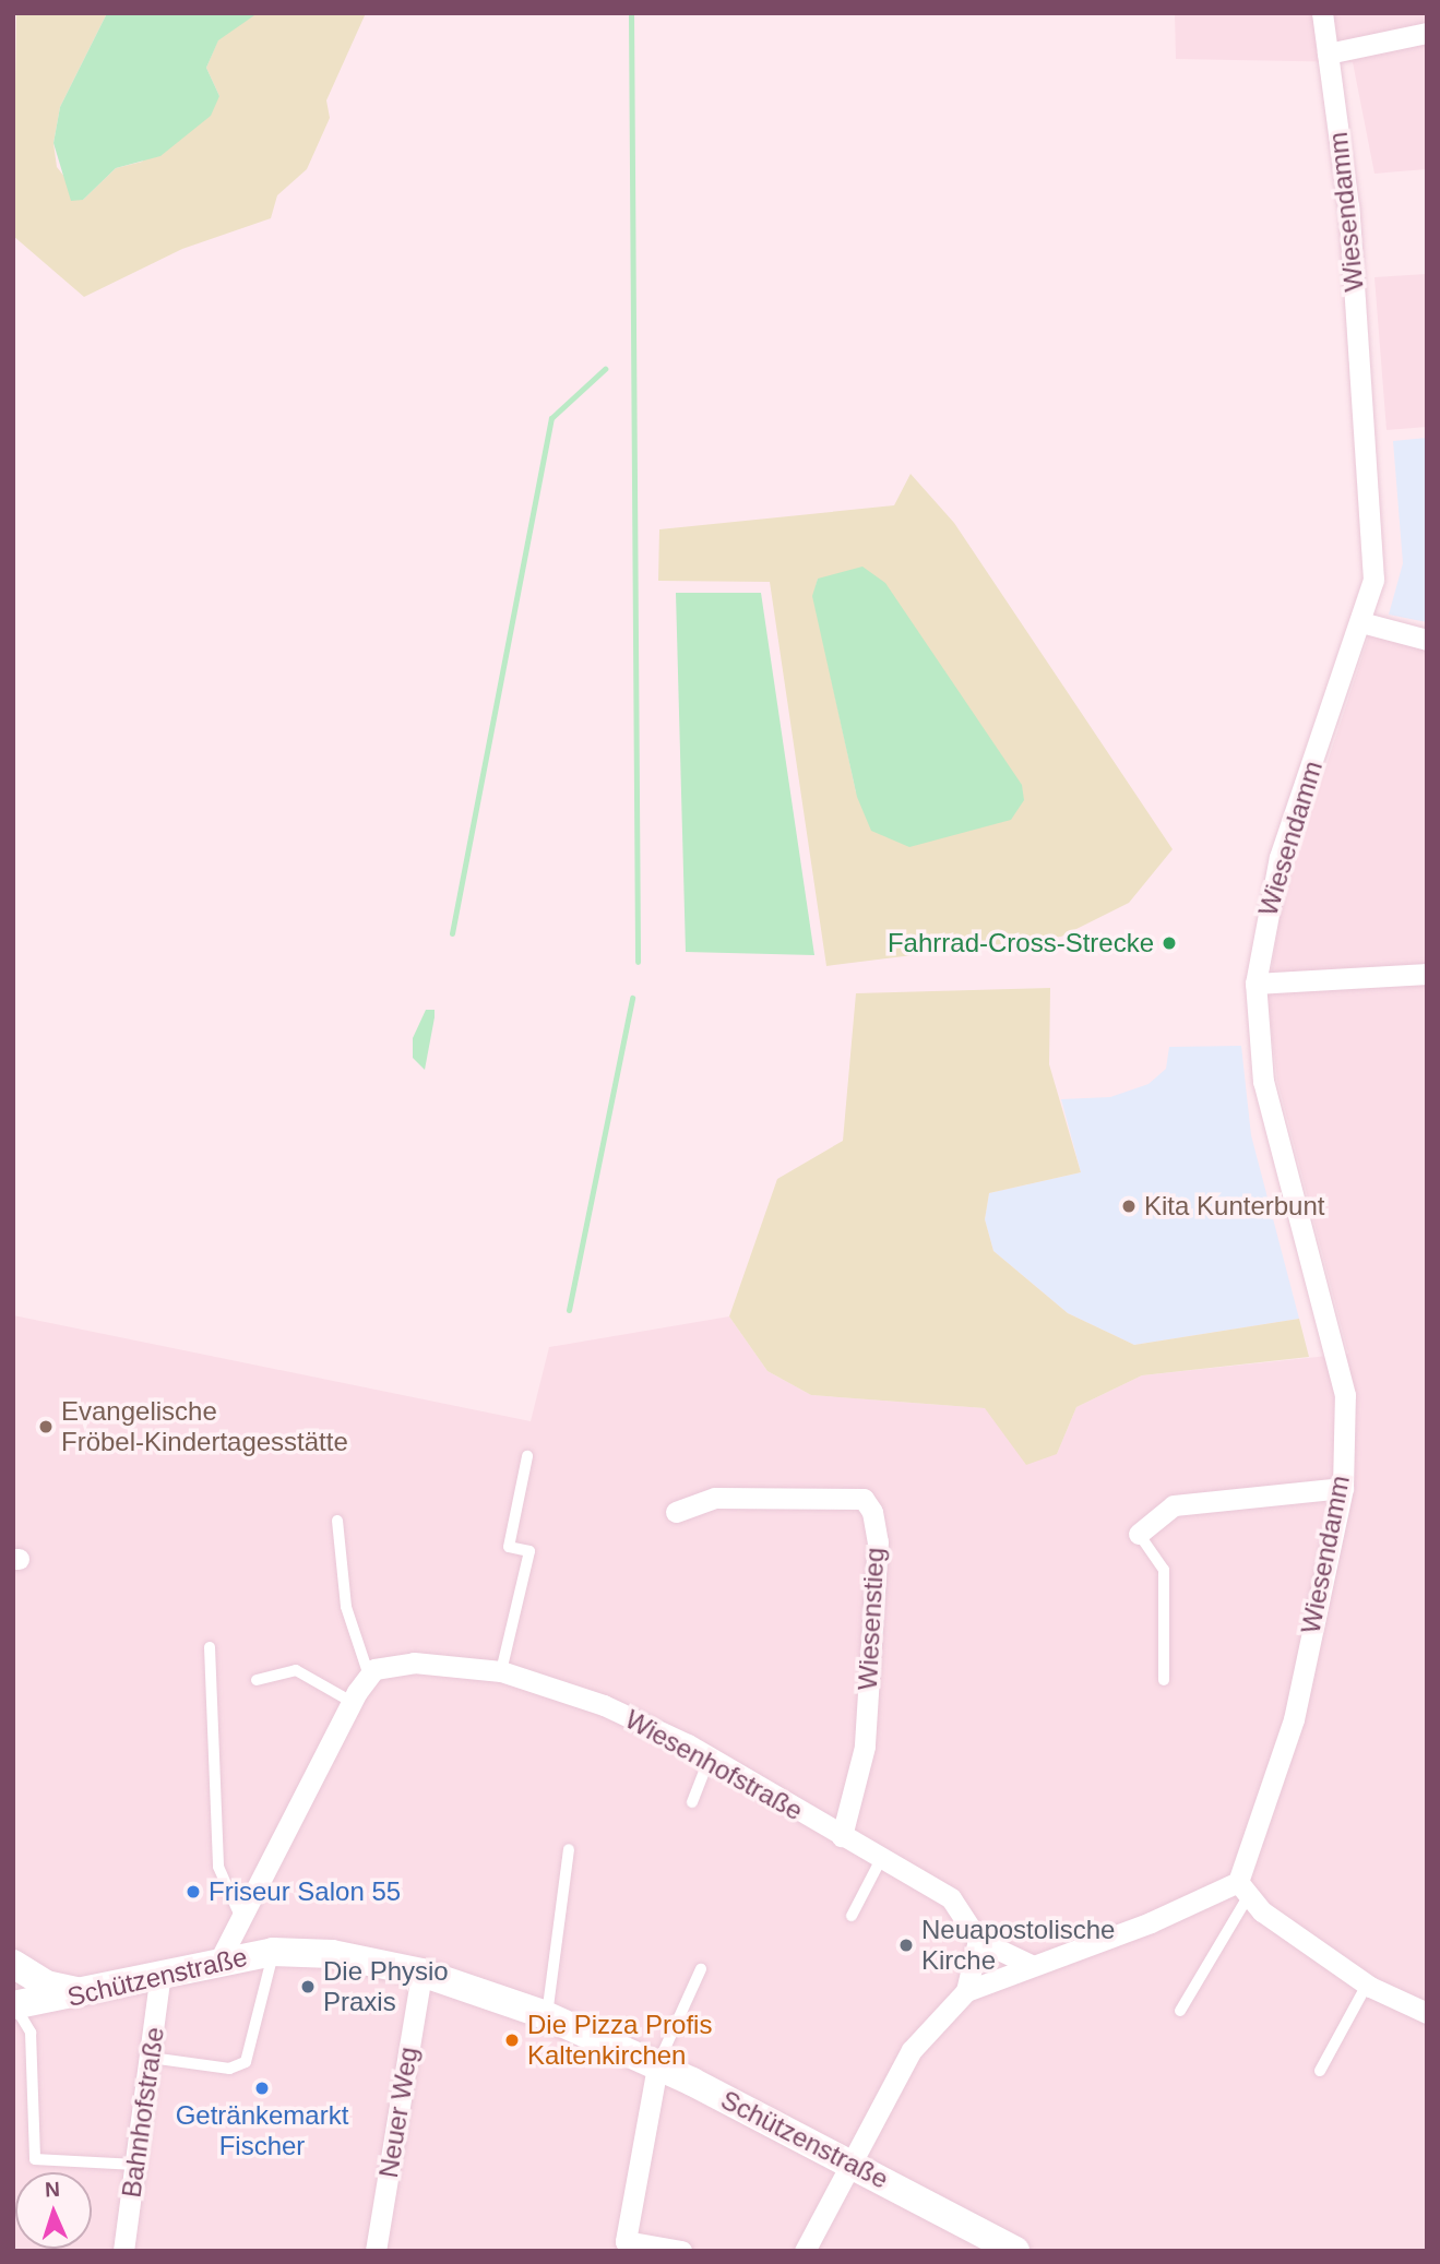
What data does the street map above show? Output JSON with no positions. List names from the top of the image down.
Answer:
{
  "streets": {
    "main road": ["Schützenstraße"],
    "street": [
      "Wiesendamm",
      "Wiesenstieg",
      "Wiesenhofstraße",
      "Bahnhofstraße",
      "Neuer Weg"
    ]
  },
  "crossings": [
    ["Wiesenstieg", "Wiesenhofstraße"],
    ["Schützenstraße", "Bahnhofstraße"],
    ["Schützenstraße", "Neuer Weg"]
  ],
  "places": [
    "Fahrrad-Cross-Strecke",
    "Kita Kunterbunt",
    "Evangelische Fröbel-Kindertagesstätte",
    "Friseur Salon 55",
    "Neuapostolische Kirche",
    "Die Physio Praxis",
    "Die Pizza Profis Kaltenkirchen",
    "Getränkemarkt Fischer"
  ],
  "north": "top"
}
